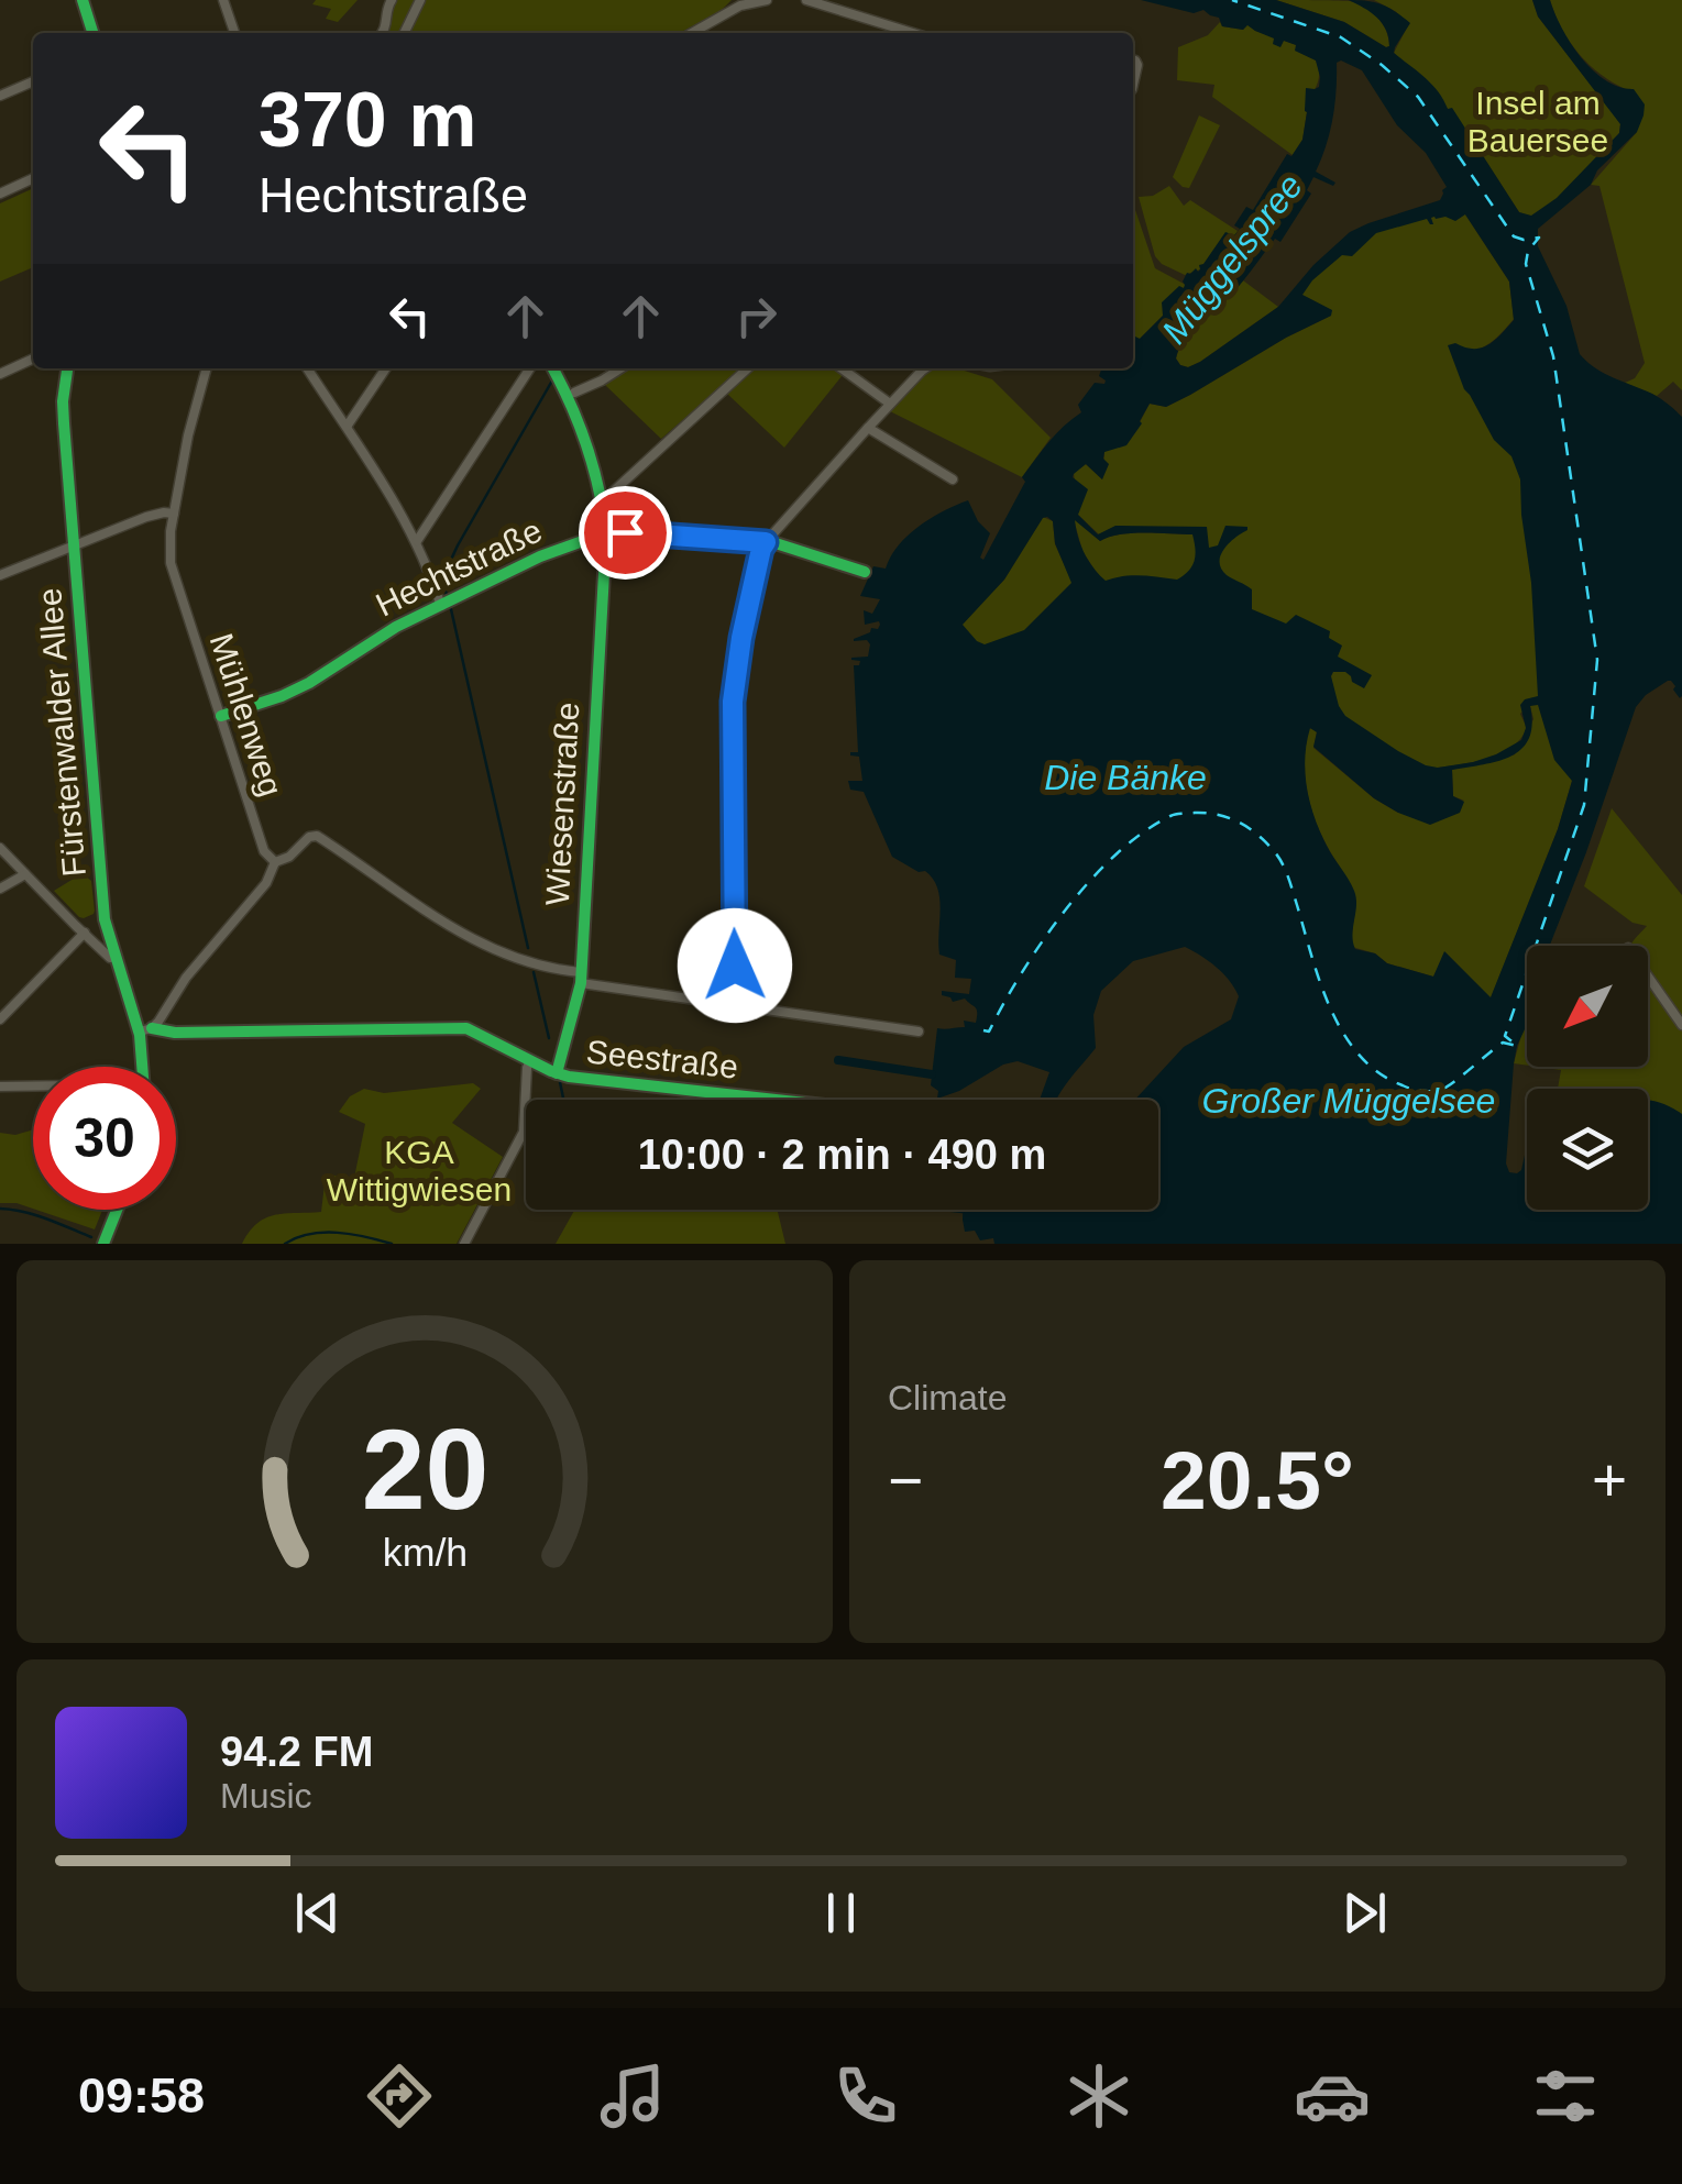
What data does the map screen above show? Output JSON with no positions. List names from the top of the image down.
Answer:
{
  "streets": {
    "street": [
      "Hechtstraße",
      "Mühlenweg",
      "Fürstenwalder Allee",
      "Wiesenstraße",
      "Seestraße"
    ]
  },
  "crossings": [
    ["Hechtstraße", "Mühlenweg"],
    ["Hechtstraße", "Wiesenstraße"],
    ["Fürstenwalder Allee", "Seestraße"],
    ["Wiesenstraße", "Seestraße"]
  ],
  "water": ["Müggelspree", "Die Bänke", "Großer Müggelsee"],
  "parks": ["Insel am Bauersee", "KGA Wittigwiesen"],
  "north": "bottom left",
  "page": {
    "turn": ["370 m", "Hechtstraße"],
    "limit": "30",
    "trip": "10:00 · 2 min · 490 m",
    "tile": "Climate",
    "heat": ["−", "20.5°", "+"],
    "song": ["94.2 FM", "Music"],
    "tabs": "09:58",
    "gauge": ["20", "km/h"]
  }
}
